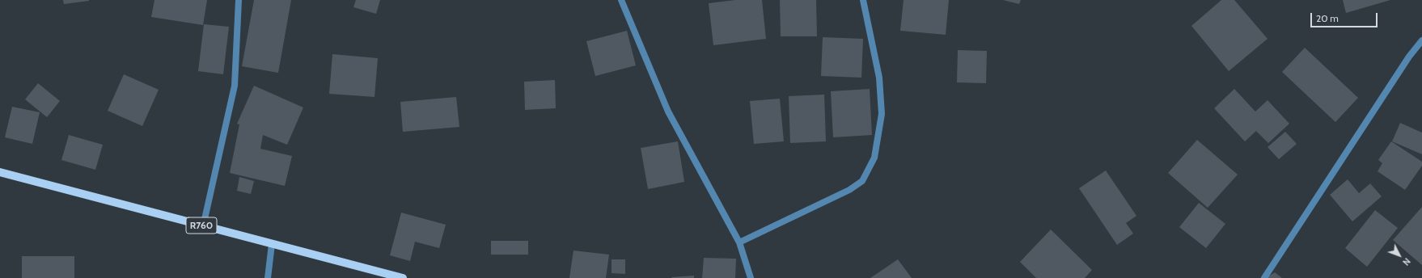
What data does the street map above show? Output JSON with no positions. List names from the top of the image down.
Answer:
{
  "streets": {
    "main road": ["R760"]
  },
  "scale_bar": "20 m",
  "north": "bottom right"
}
